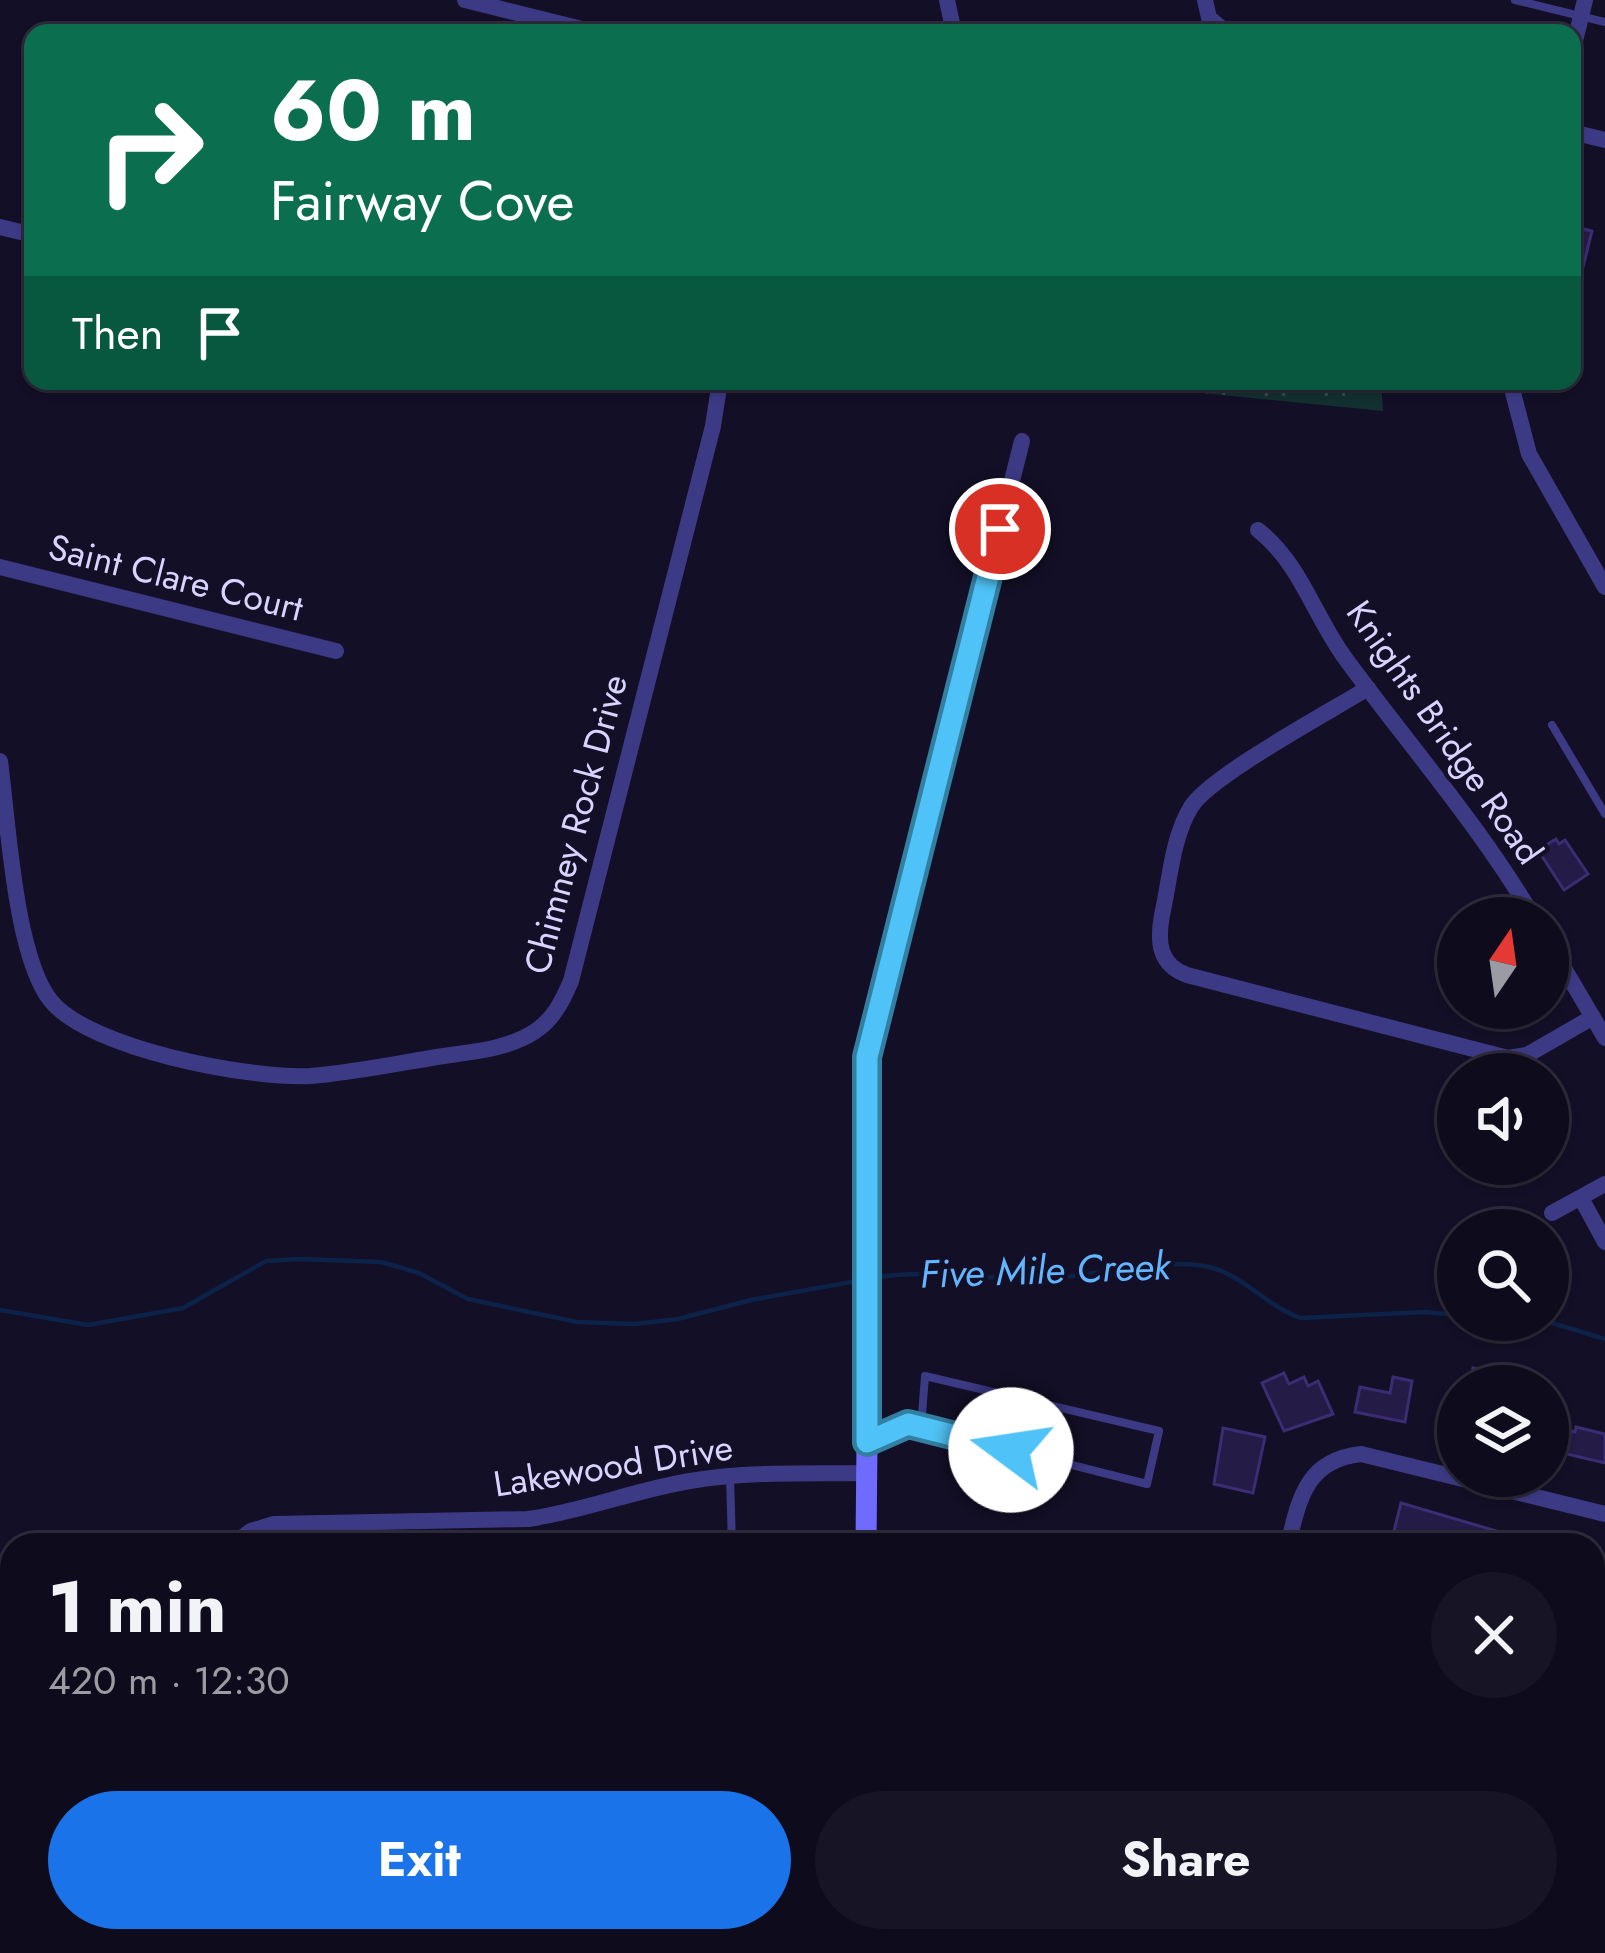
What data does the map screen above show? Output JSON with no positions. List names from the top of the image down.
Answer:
{
  "streets": {
    "street": [
      "Saint Clare Court",
      "Knights Bridge Road",
      "Chimney Rock Drive",
      "Lakewood Drive"
    ]
  },
  "water": ["Five Mile Creek"],
  "north": "top",
  "page": {
    "turn": ["60 m", "Fairway Cove"],
    "then": "Then",
    "heading": ["1 min", "420 m · 12:30"],
    "buttons": ["Exit", "Share"]
  }
}
